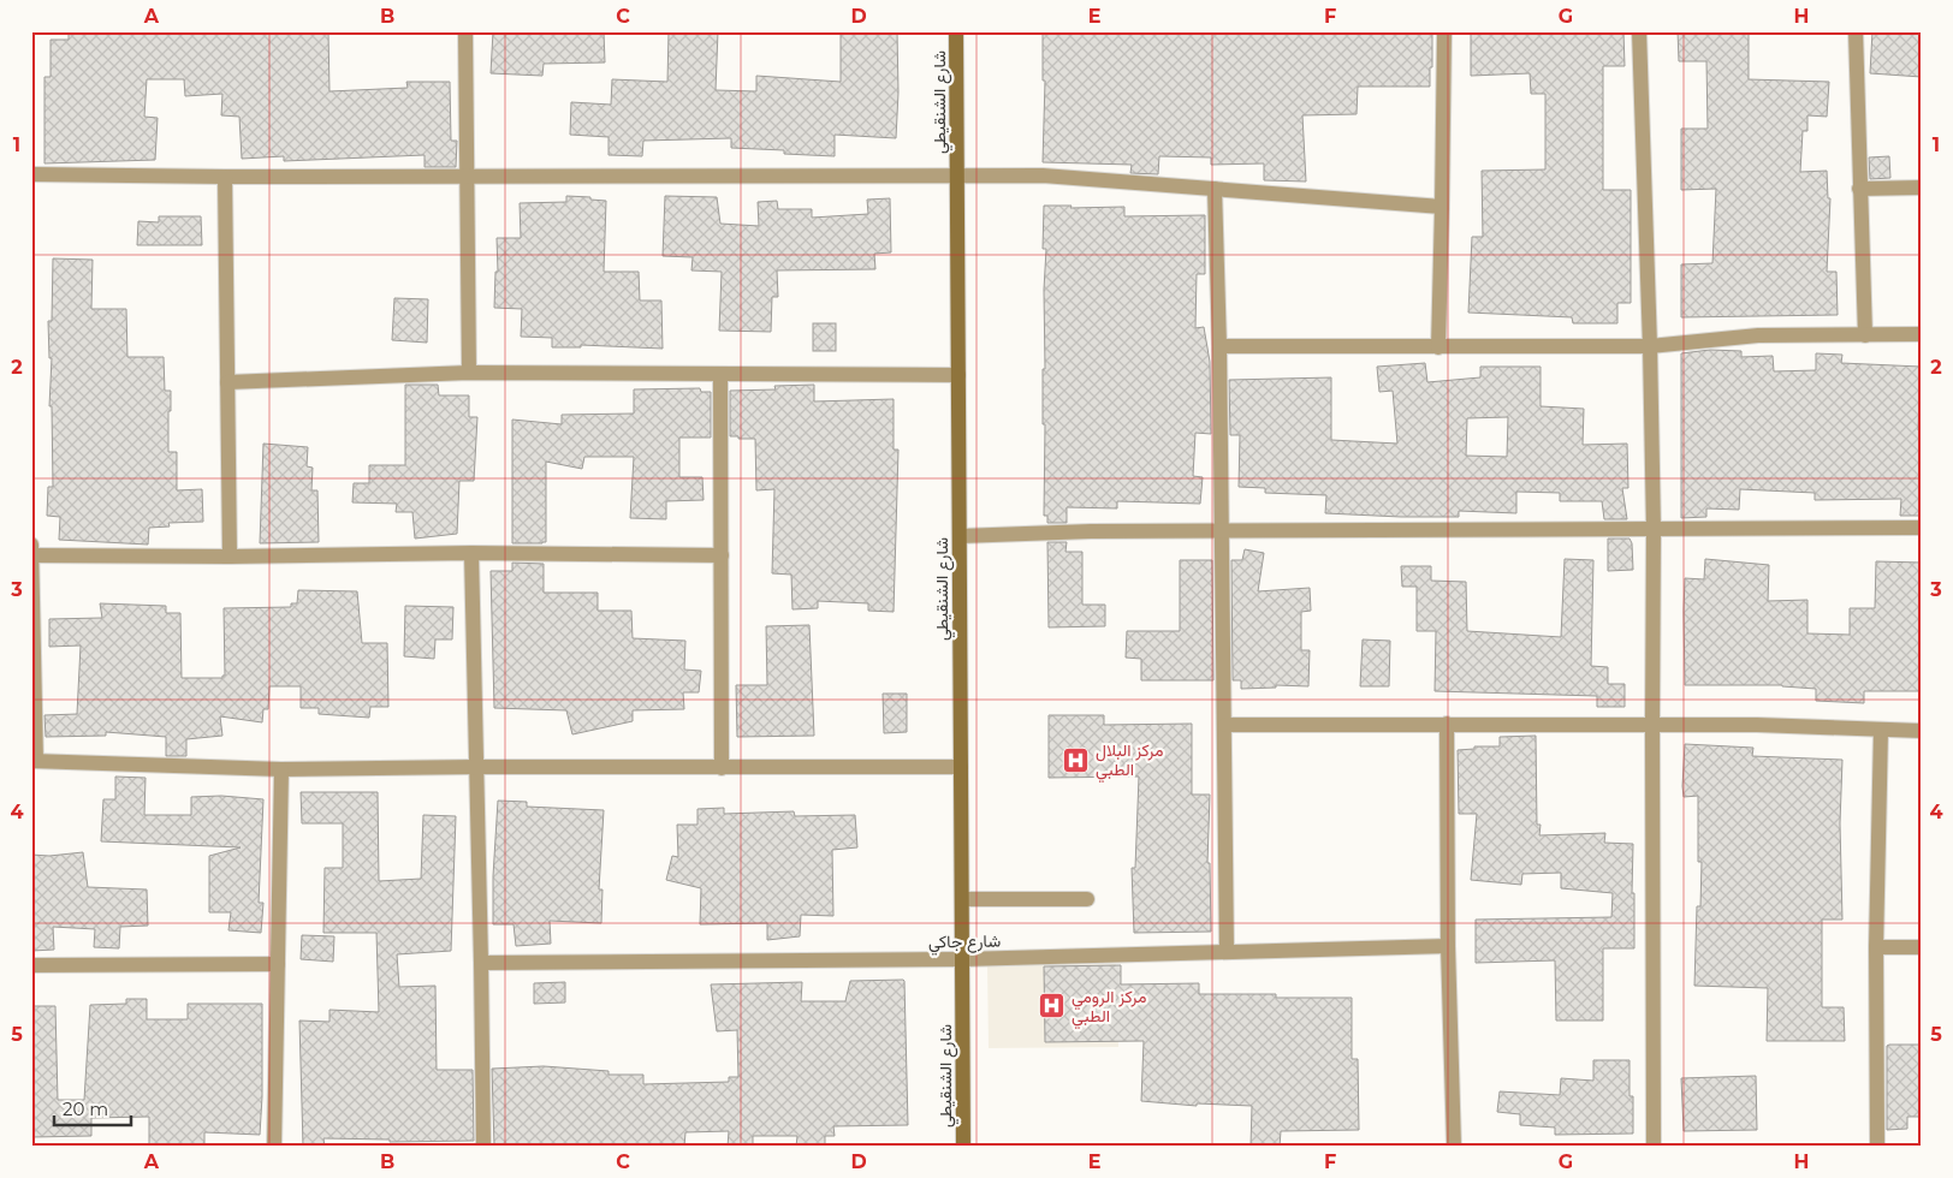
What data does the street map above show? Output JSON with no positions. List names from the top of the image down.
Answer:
{
  "streets": {
    "street": ["شارع الشنقيطي", "شارع جاكي"]
  },
  "crossings": [
    ["شارع الشنقيطي", "شارع جاكي"]
  ],
  "places": {
    "hospital": ["مركز البلال الطبي", "مركز الرومي الطبي"]
  },
  "scale_bar": "20 m",
  "grid": {
    "columns": [
      "A",
      "B",
      "C",
      "D",
      "E",
      "F",
      "G",
      "H"
    ],
    "rows": [
      "1",
      "2",
      "3",
      "4",
      "5"
    ]
  }
}
